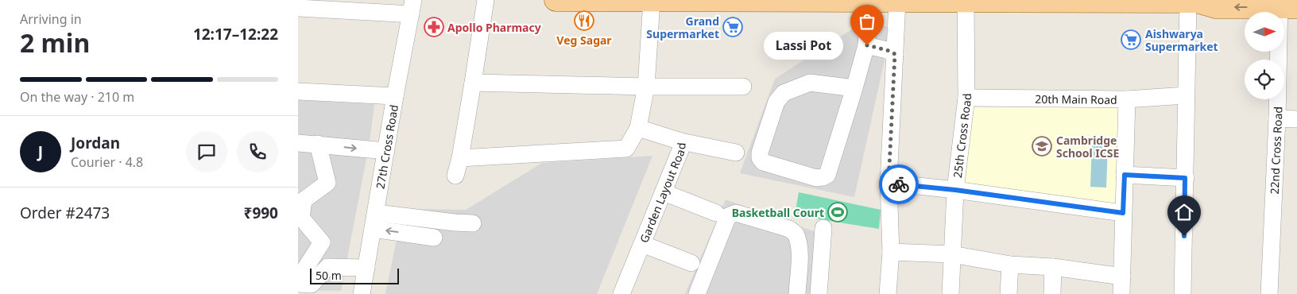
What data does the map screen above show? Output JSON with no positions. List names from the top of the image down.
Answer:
{
  "streets": {
    "street": [
      "20th Main Road",
      "25th Cross Road",
      "27th Cross Road",
      "22nd Cross Road",
      "Garden Layout Road"
    ]
  },
  "crossings": [
    ["20th Main Road", "25th Cross Road"]
  ],
  "places": {
    "restaurant": ["Veg Sagar"],
    "pharmacy": ["Apollo Pharmacy"],
    "supermarket": ["Grand Supermarket", "Aishwarya Supermarket"],
    "other": ["Lassi Pot"],
    "school or university": ["Cambridge School ICSE"],
    "sports": ["Basketball Court"]
  },
  "scale_bar": "50 m",
  "north": "right",
  "page": {
    "heading": ["2 min", "Arriving in", "12:17–12:22"],
    "panel": [
      "Jordan",
      "Courier · 4.8",
      "Order #2473",
      "₹990"
    ],
    "bubble": "Lassi Pot",
    "bar": "On the way · 210 m",
    "round": "J",
    "scale": "50 m"
  }
}
